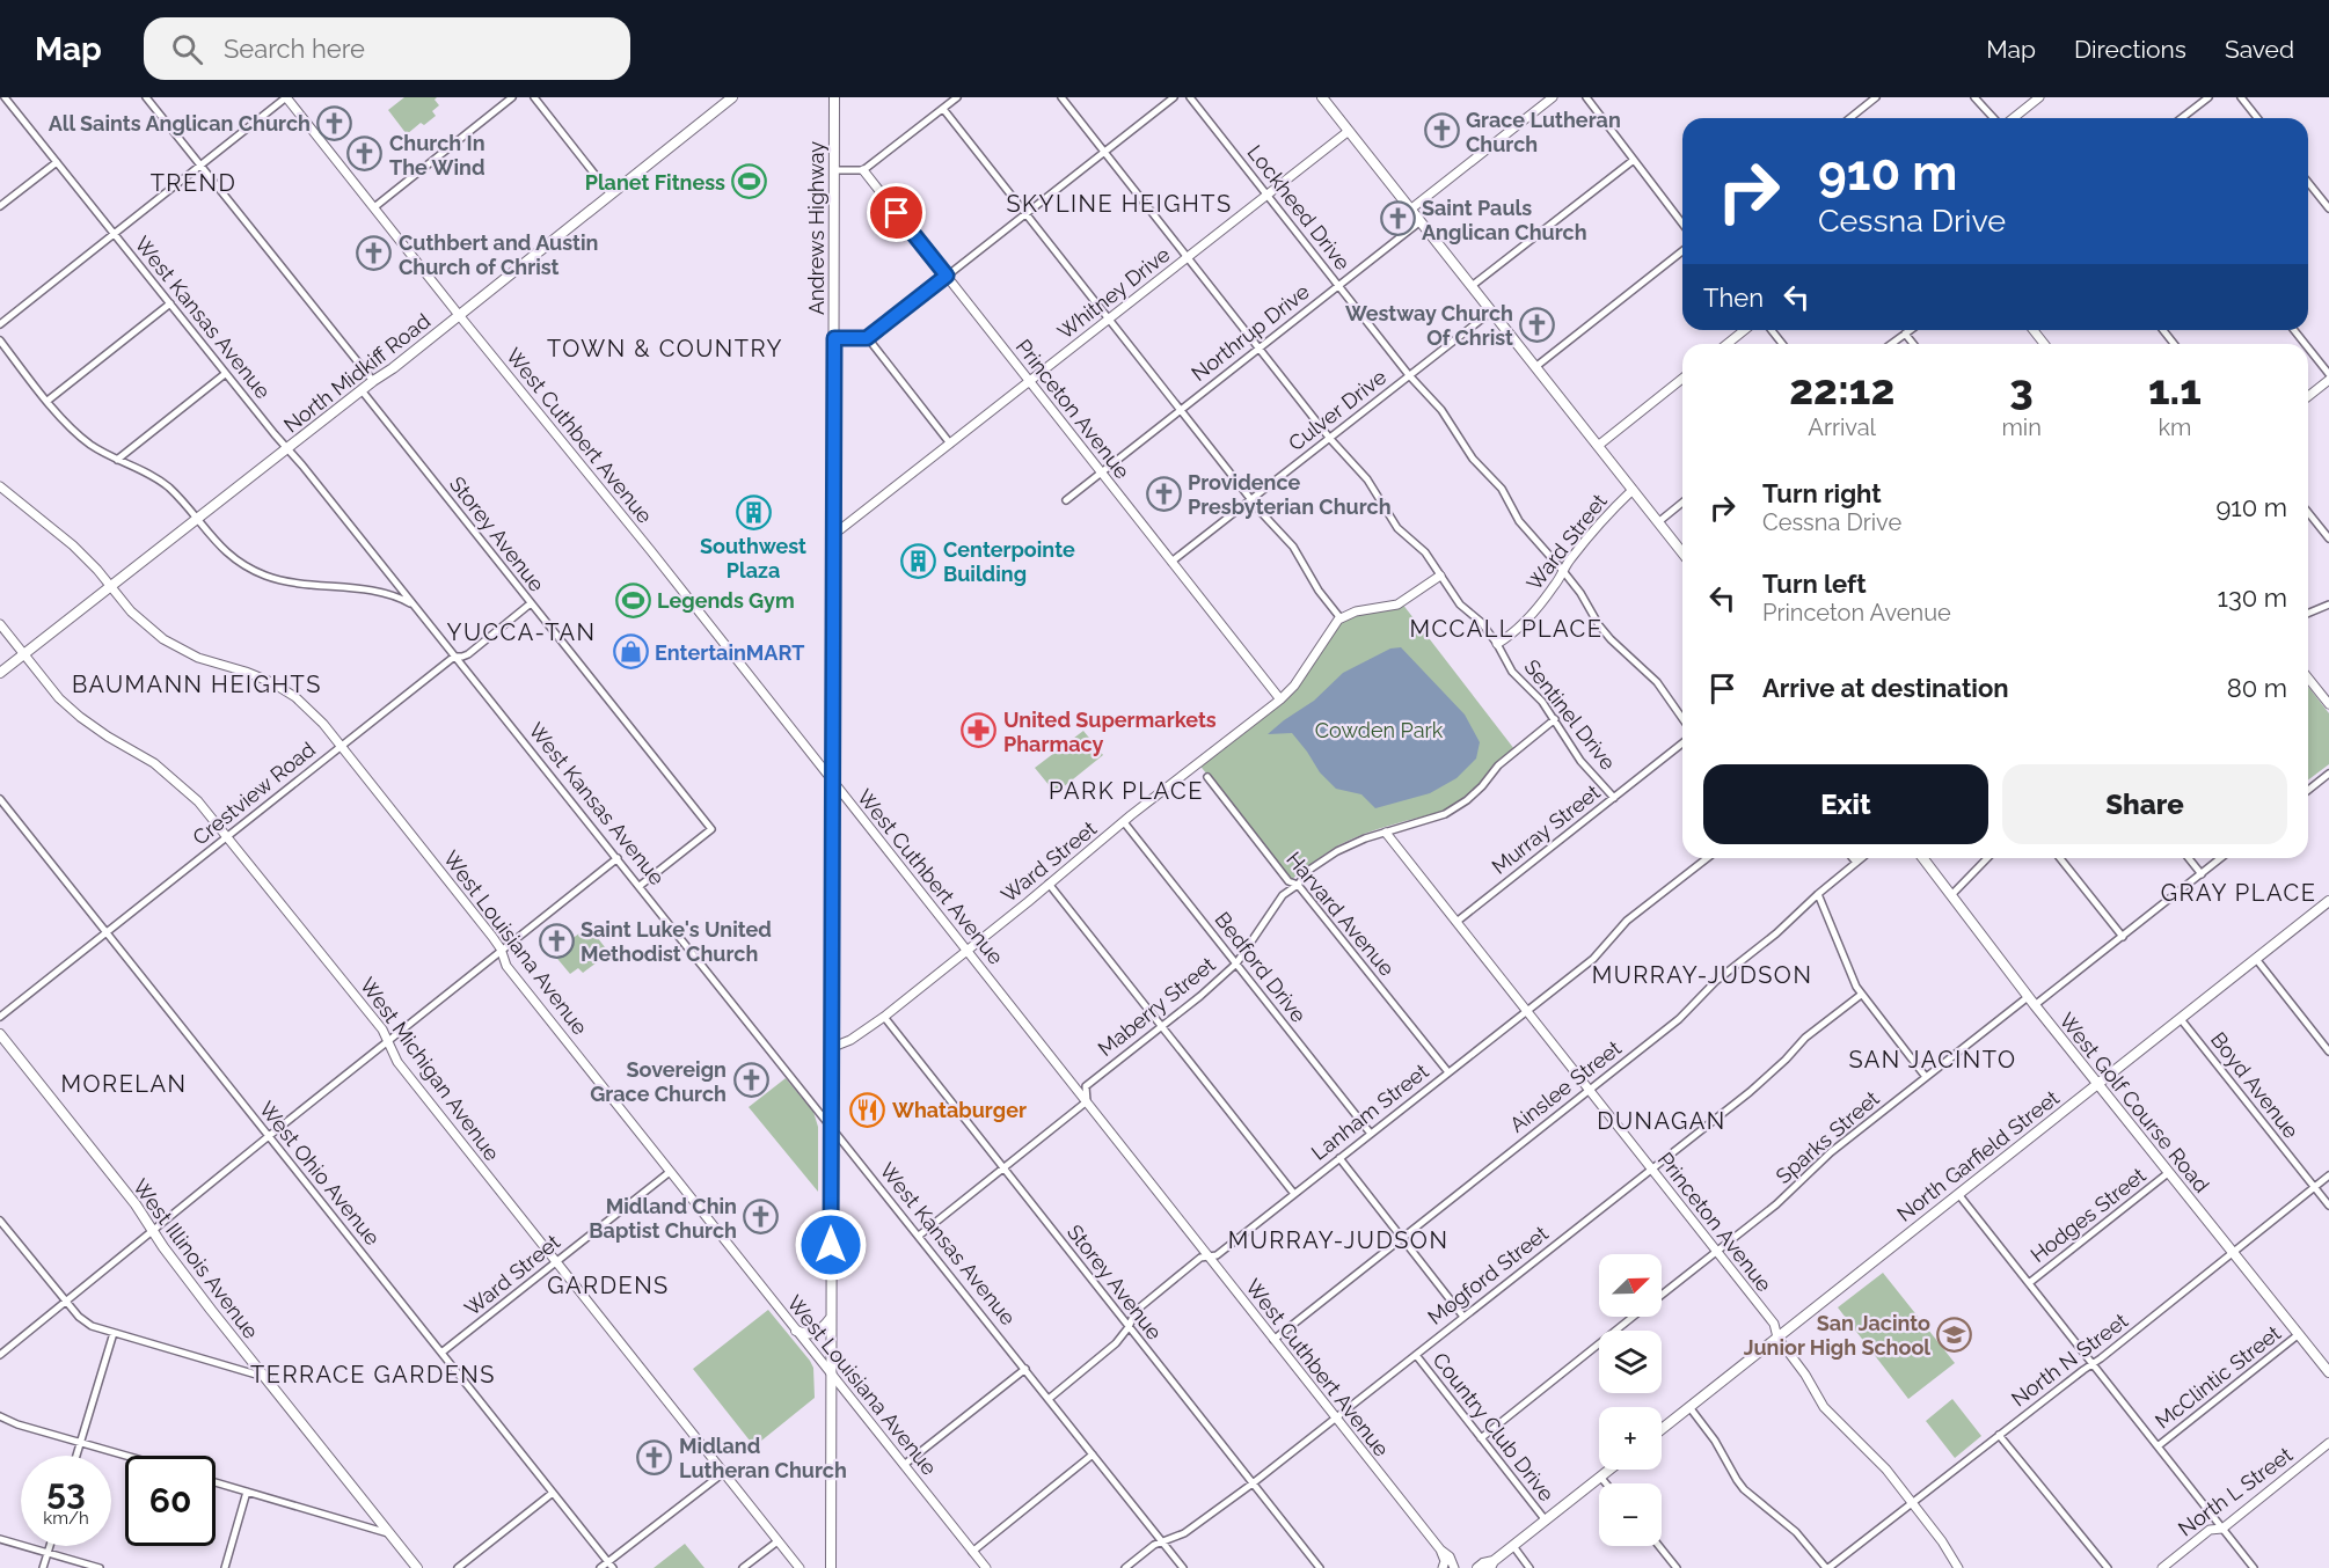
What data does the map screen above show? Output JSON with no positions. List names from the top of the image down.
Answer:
{
  "streets": {
    "main road": [
      "Andrews Highway",
      "North Midkiff Road",
      "West Golf Course Road",
      "North Garfield Street",
      "West Illinois Avenue"
    ],
    "street": [
      "Lockheed Drive",
      "Whitney Drive",
      "West Kansas Avenue",
      "Northrup Drive",
      "Princeton Avenue",
      "Culver Drive",
      "West Cuthbert Avenue",
      "Storey Avenue",
      "Ward Street",
      "Sentinel Drive",
      "Crestview Road",
      "Murray Street",
      "Harvard Avenue",
      "West Louisiana Avenue",
      "Bedford Drive",
      "Maberry Street",
      "West Michigan Avenue",
      "Boyd Avenue",
      "Ainslee Street",
      "Lanham Street",
      "Sparks Street",
      "West Ohio Avenue",
      "Hodges Street",
      "Mogford Street",
      "North N Street",
      "McClintic Street",
      "Country Club Drive",
      "North L Street"
    ]
  },
  "crossings": [
    ["Lockheed Drive", "Whitney Drive"],
    ["Lockheed Drive", "Northrup Drive"],
    ["Lockheed Drive", "Culver Drive"],
    ["Lockheed Drive", "Ward Street"],
    ["Andrews Highway", "Whitney Drive"],
    ["Andrews Highway", "West Kansas Avenue"],
    ["Andrews Highway", "West Cuthbert Avenue"],
    ["Andrews Highway", "Ward Street"],
    ["Andrews Highway", "West Louisiana Avenue"],
    ["Whitney Drive", "Princeton Avenue"],
    ["Whitney Drive", "Sentinel Drive"],
    ["West Kansas Avenue", "North Midkiff Road"],
    ["West Kansas Avenue", "Storey Avenue"],
    ["West Kansas Avenue", "Crestview Road"],
    ["West Kansas Avenue", "Maberry Street"],
    ["West Kansas Avenue", "Lanham Street"],
    ["West Kansas Avenue", "Mogford Street"],
    ["Northrup Drive", "Princeton Avenue"],
    ["Northrup Drive", "Sentinel Drive"],
    ["North Midkiff Road", "West Cuthbert Avenue"],
    ["North Midkiff Road", "Storey Avenue"],
    ["North Midkiff Road", "West Louisiana Avenue"],
    ["North Midkiff Road", "West Michigan Avenue"],
    ["Princeton Avenue", "Culver Drive"],
    ["Princeton Avenue", "Ward Street"],
    ["Princeton Avenue", "Murray Street"],
    ["Princeton Avenue", "Maberry Street"],
    ["Princeton Avenue", "Ainslee Street"],
    ["Princeton Avenue", "Lanham Street"],
    ["Princeton Avenue", "Sparks Street"],
    ["Princeton Avenue", "North Garfield Street"],
    ["Princeton Avenue", "Mogford Street"],
    ["Princeton Avenue", "North N Street"],
    ["Culver Drive", "Sentinel Drive"],
    ["West Cuthbert Avenue", "Ward Street"],
    ["West Cuthbert Avenue", "Maberry Street"],
    ["West Cuthbert Avenue", "Ainslee Street"],
    ["West Cuthbert Avenue", "Lanham Street"],
    ["West Cuthbert Avenue", "Mogford Street"],
    ["Storey Avenue", "Ward Street"],
    ["Storey Avenue", "Crestview Road"],
    ["Storey Avenue", "Maberry Street"],
    ["Storey Avenue", "Lanham Street"],
    ["Storey Avenue", "Mogford Street"],
    ["Ward Street", "Sentinel Drive"],
    ["Ward Street", "West Louisiana Avenue"],
    ["Ward Street", "Bedford Drive"],
    ["Ward Street", "West Michigan Avenue"],
    ["Ward Street", "West Ohio Avenue"],
    ["Sentinel Drive", "Murray Street"],
    ["Sentinel Drive", "Maberry Street"],
    ["Crestview Road", "West Louisiana Avenue"],
    ["Crestview Road", "West Michigan Avenue"],
    ["Crestview Road", "West Ohio Avenue"],
    ["Harvard Avenue", "Maberry Street"],
    ["Harvard Avenue", "Lanham Street"],
    ["Bedford Drive", "Maberry Street"],
    ["Bedford Drive", "Lanham Street"],
    ["Boyd Avenue", "North Garfield Street"],
    ["Boyd Avenue", "North N Street"],
    ["West Golf Course Road", "Sparks Street"],
    ["West Golf Course Road", "North Garfield Street"],
    ["West Golf Course Road", "Hodges Street"],
    ["West Golf Course Road", "North N Street"],
    ["West Golf Course Road", "McClintic Street"],
    ["Sparks Street", "Country Club Drive"],
    ["Mogford Street", "Country Club Drive"]
  ],
  "districts": [
    "TREND",
    "SKYLINE HEIGHTS",
    "TOWN & COUNTRY",
    "MCCALL PLACE",
    "YUCCA-TAN",
    "BAUMANN HEIGHTS",
    "PARK PLACE",
    "GRAY PLACE",
    "MURRAY-JUDSON",
    "SAN JACINTO",
    "MORELAN",
    "DUNAGAN",
    "MURRAY-JUDSON",
    "GARDENS",
    "TERRACE GARDENS"
  ],
  "parks": ["Cowden Park"],
  "places": {
    "church": [
      "All Saints Anglican Church",
      "Grace Lutheran Church",
      "Church In The Wind",
      "Saint Pauls Anglican Church",
      "Cuthbert and Austin Church of Christ",
      "Westway Church Of Christ",
      "Providence Presbyterian Church",
      "Saint Luke's United Methodist Church",
      "Sovereign Grace Church",
      "Midland Chin Baptist Church",
      "Midland Lutheran Church"
    ],
    "sports": ["Planet Fitness", "Legends Gym"],
    "building": ["Southwest Plaza", "Centerpointe Building"],
    "shop": ["EntertainMART"],
    "pharmacy": ["United Supermarkets Pharmacy"],
    "restaurant": ["Whataburger"],
    "school or university": ["San Jacinto Junior High School"]
  },
  "north": "top right",
  "page": {
    "header": "Map",
    "search": "Search here",
    "nav": ["Map", "Directions", "Saved"],
    "turn": ["910 m", "Cessna Drive"],
    "then": "Then",
    "eta": [
      "22:12",
      "Arrival",
      "3",
      "min",
      "1.1",
      "km"
    ],
    "list": [
      {
        "name": "Turn right",
        "note": "Cessna Drive",
        "value": "910 m"
      },
      {
        "name": "Turn left",
        "note": "Princeton Avenue",
        "value": "130 m"
      },
      {
        "name": "Arrive at destination",
        "value": "80 m"
      }
    ],
    "buttons": ["Exit", "Share"],
    "map_buttons": ["+", "−"],
    "speed": "53 km/h",
    "limit": "60"
  }
}
